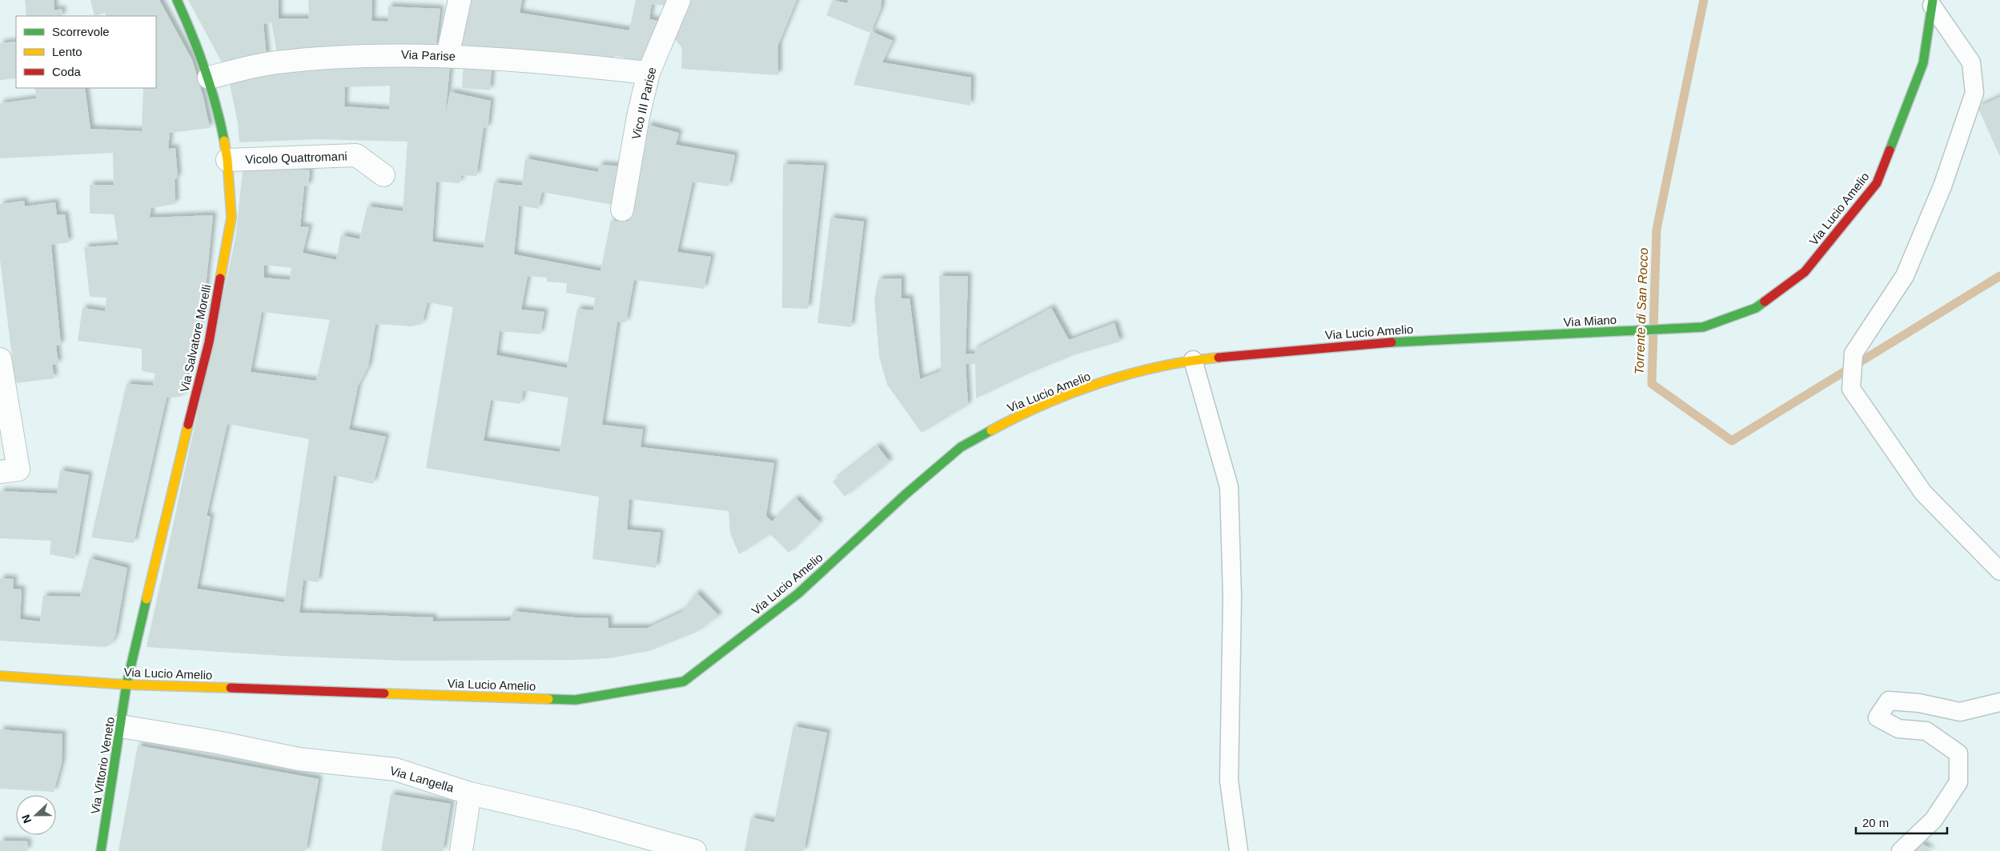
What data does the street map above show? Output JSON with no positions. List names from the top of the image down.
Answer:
{
  "streets": {
    "main road": [
      "Via Lucio Amelio",
      "Via Miano",
      "Via Salvatore Morelli",
      "Via Vittorio Veneto"
    ],
    "street": [
      "Via Parise",
      "Vico III Parise",
      "Vicolo Quattromani",
      "Via Langella"
    ]
  },
  "crossings": [
    ["Via Parise", "Vico III Parise"],
    ["Via Parise", "Via Salvatore Morelli"],
    ["Vicolo Quattromani", "Via Salvatore Morelli"],
    ["Via Lucio Amelio", "Via Miano"],
    ["Via Lucio Amelio", "Via Salvatore Morelli"],
    ["Via Lucio Amelio", "Via Vittorio Veneto"],
    ["Via Salvatore Morelli", "Via Vittorio Veneto"],
    ["Via Vittorio Veneto", "Via Langella"]
  ],
  "water": ["Torrente di San Rocco"],
  "legend": ["Scorrevole", "Lento", "Coda"],
  "scale_bar": "20 m",
  "north": "left"
}
